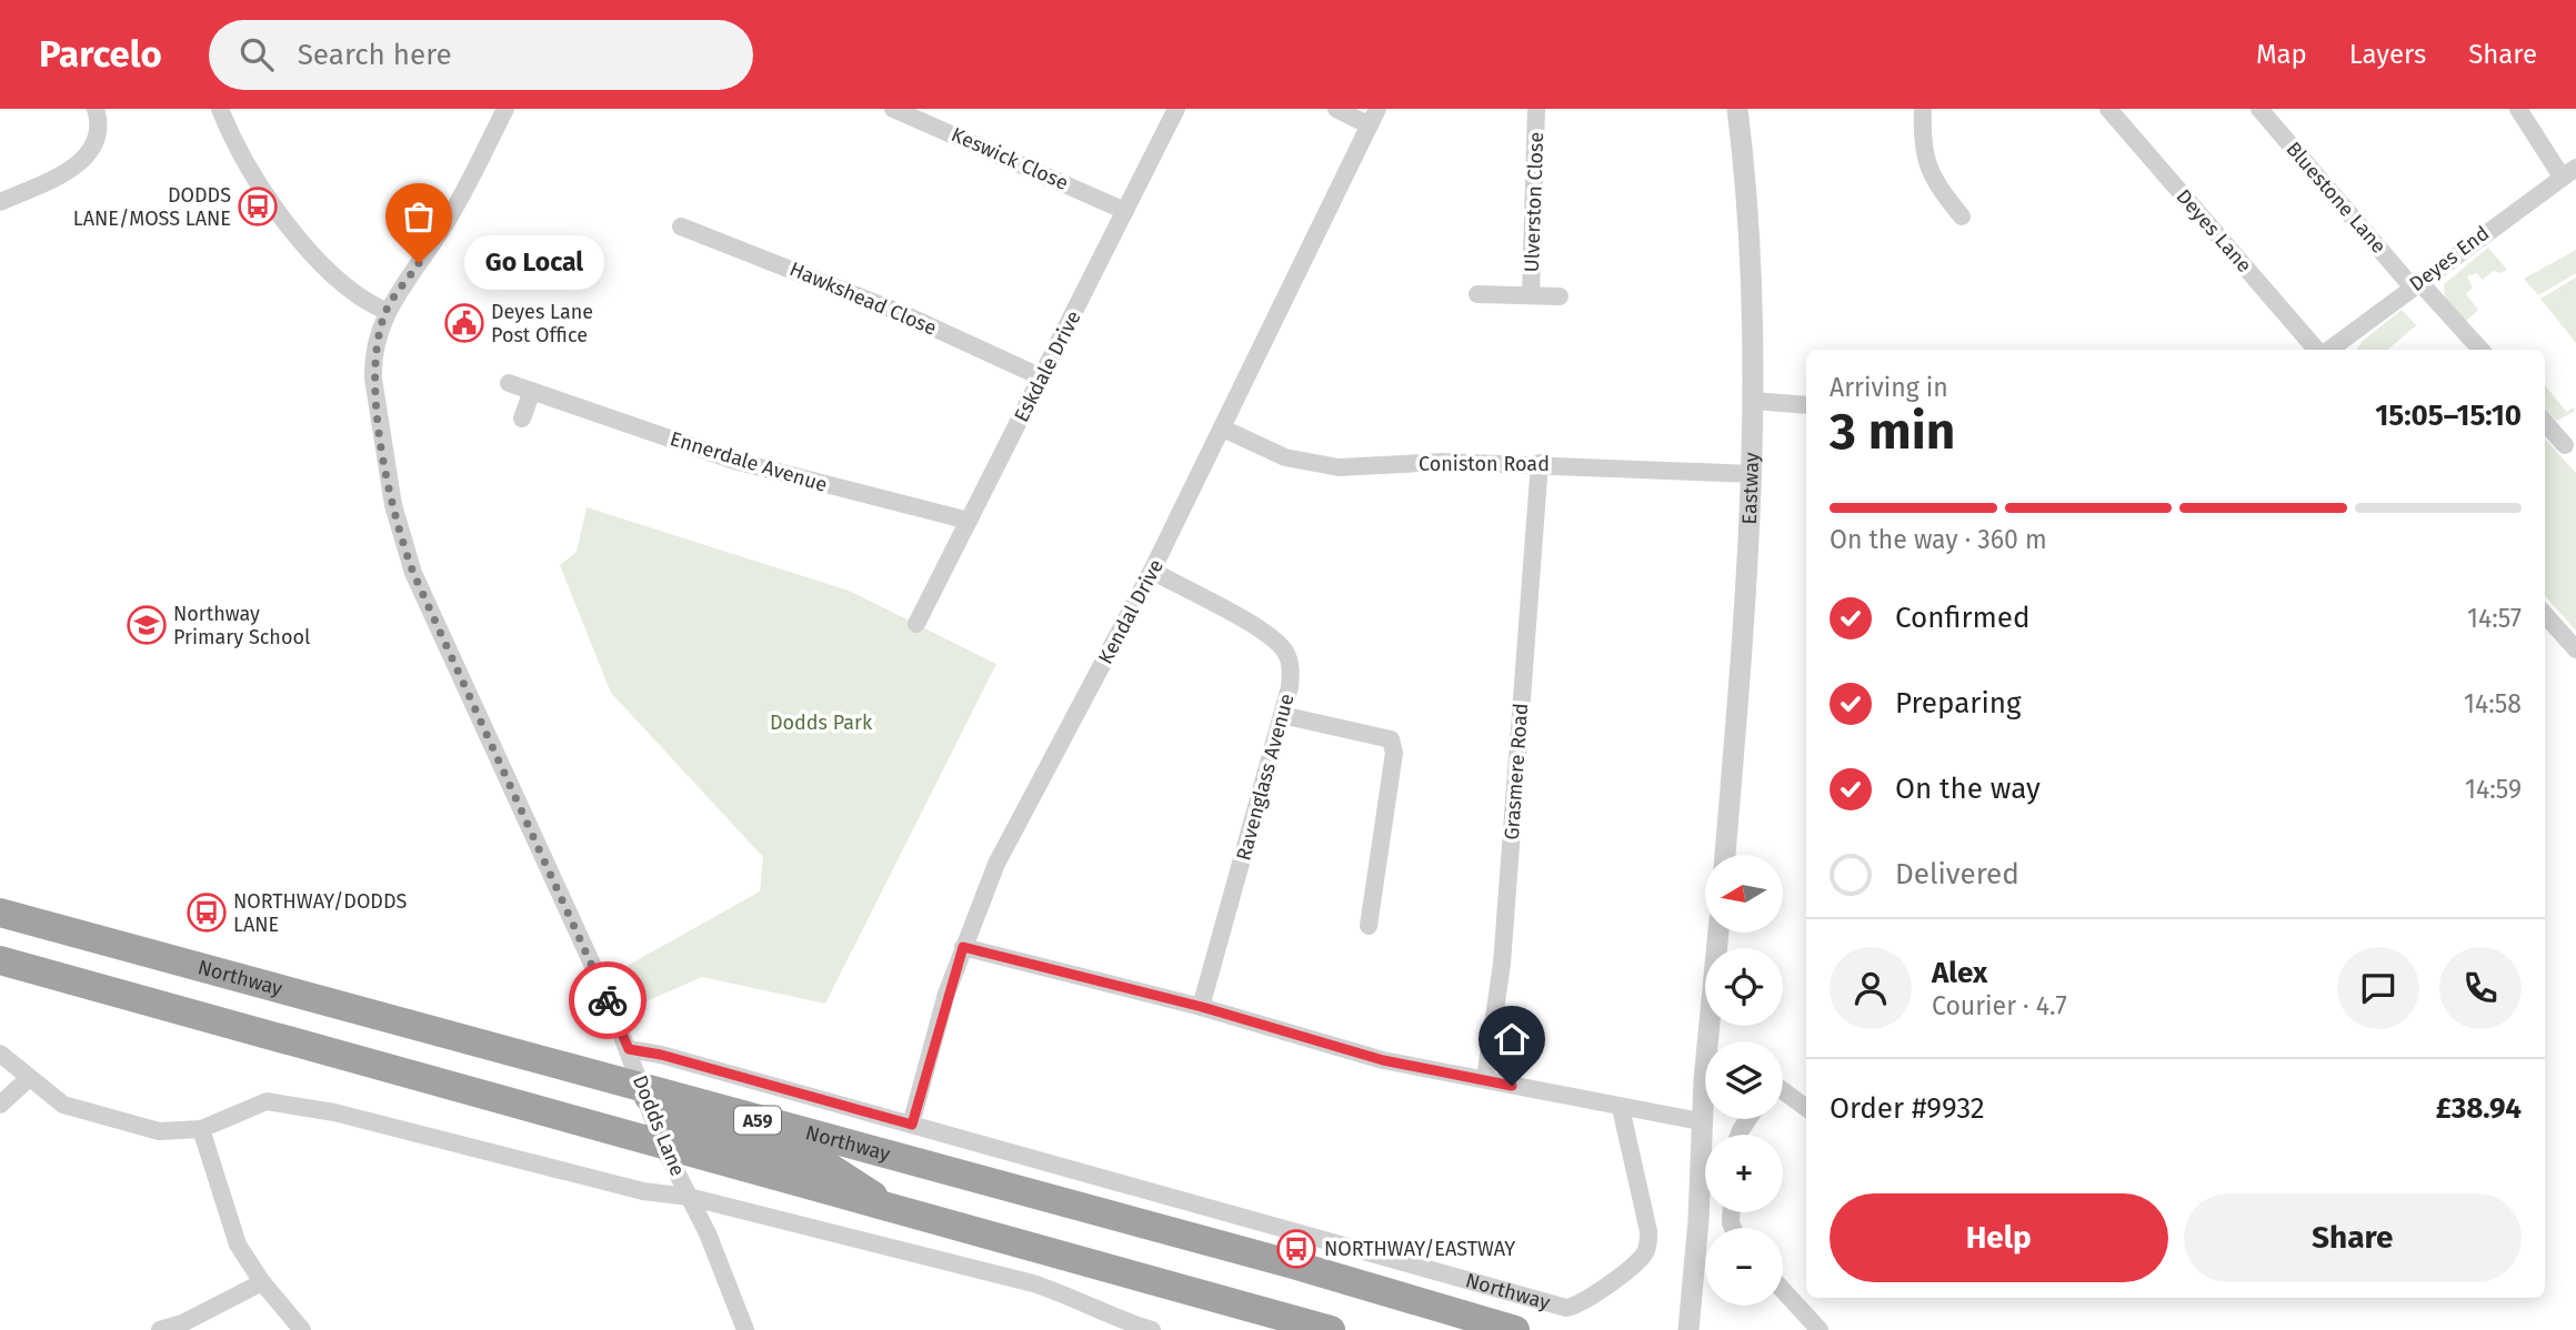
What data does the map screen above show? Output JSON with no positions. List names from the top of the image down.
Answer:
{
  "streets": {
    "highway": ["Northway", "A59"],
    "street": [
      "Keswick Close",
      "Bluestone Lane",
      "Ulverston Close",
      "Deyes Lane",
      "Deyes End",
      "Hawkshead Close",
      "Eskdale Drive",
      "Ennerdale Avenue",
      "Coniston Road",
      "Eastway",
      "Kendal Drive",
      "Grasmere Road",
      "Ravenglass Avenue",
      "Dodds Lane"
    ]
  },
  "crossings": [
    ["Keswick Close", "Eskdale Drive"],
    ["Bluestone Lane", "Deyes End"],
    ["Hawkshead Close", "Eskdale Drive"],
    ["Eskdale Drive", "Ennerdale Avenue"],
    ["Coniston Road", "Eastway"],
    ["Coniston Road", "Kendal Drive"],
    ["Coniston Road", "Grasmere Road"],
    ["Kendal Drive", "Ravenglass Avenue"],
    ["Kendal Drive", "Northway"],
    ["Northway", "Dodds Lane"],
    ["A59", "Dodds Lane"]
  ],
  "parks": ["Dodds Park"],
  "places": {
    "bus stop": ["DODDS LANE/MOSS LANE", "NORTHWAY/DODDS LANE", "NORTHWAY/EASTWAY"],
    "other": ["Go Local"],
    "public building": ["Deyes Lane Post Office"],
    "school or university": ["Northway Primary School"]
  },
  "north": "left",
  "page": {
    "header": "Parcelo",
    "search": "Search here",
    "nav": ["Map", "Layers", "Share"],
    "bubble": "Go Local",
    "heading": ["3 min", "Arriving in", "15:05–15:10"],
    "panel": [
      "Alex",
      "Courier · 4.7",
      "Order #9932",
      "£38.94"
    ],
    "bar": "On the way · 360 m",
    "list": [
      ["Confirmed", "14:57"],
      ["Preparing", "14:58"],
      ["On the way", "14:59"],
      "Delivered"
    ],
    "map_buttons": ["+", "−"],
    "buttons": ["Help", "Share"]
  }
}
